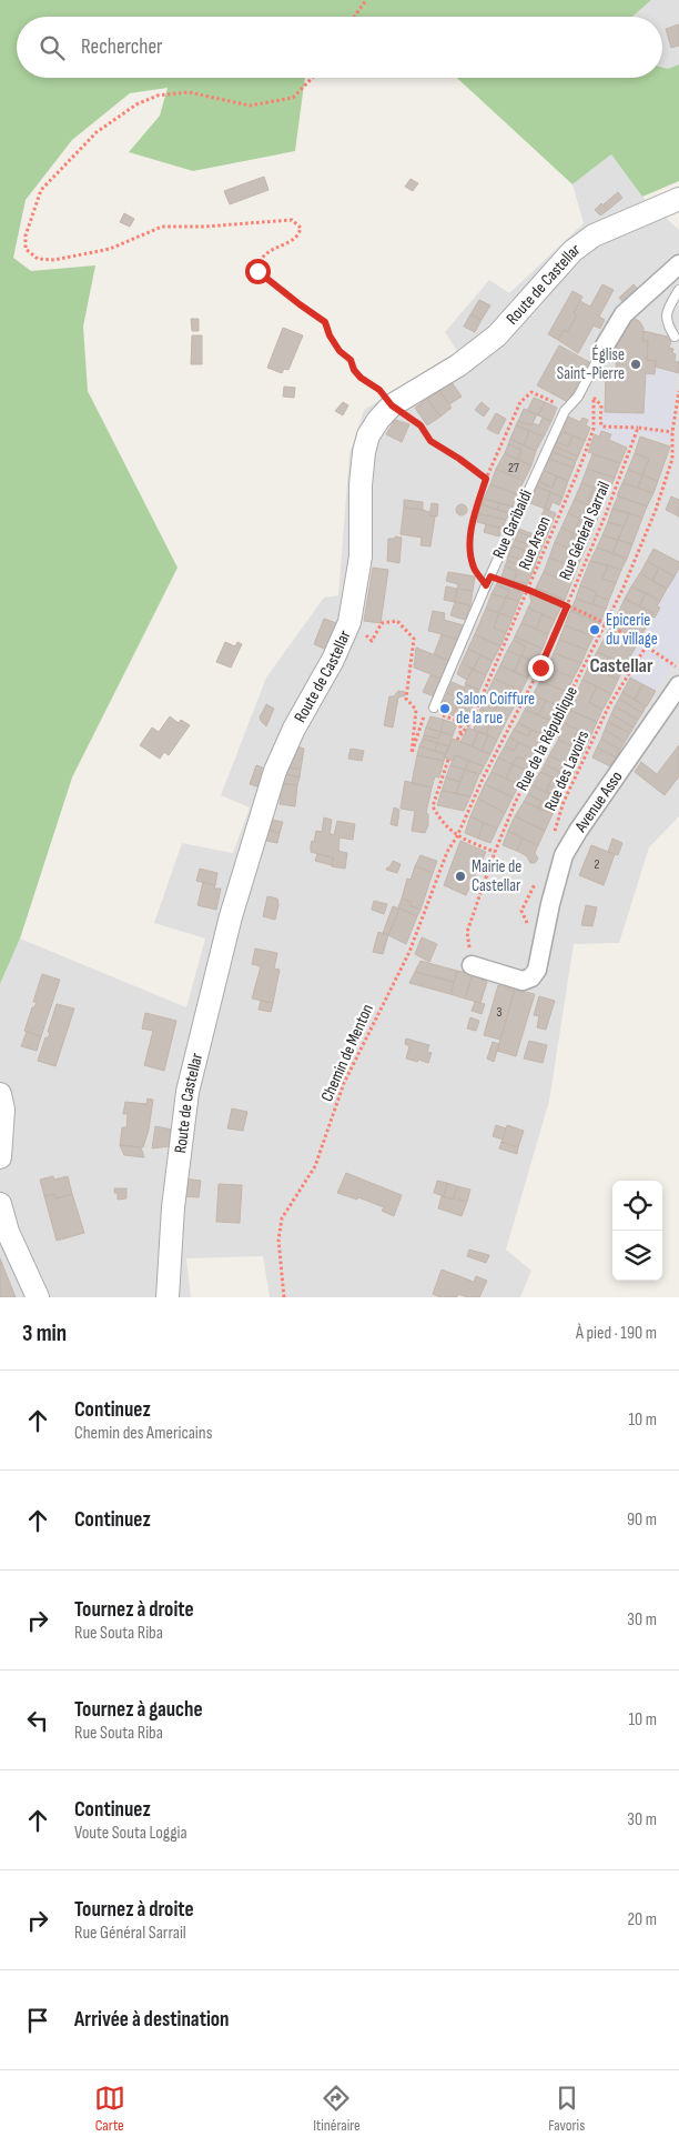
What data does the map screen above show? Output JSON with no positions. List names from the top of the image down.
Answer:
{
  "streets": {
    "street": ["Route de Castellar", "Avenue Asso"],
    "lane": ["Rue Garibaldi"],
    "path": [
      "Rue Général Sarrail",
      "Rue Arson",
      "Rue de la République",
      "Rue des Lavoirs",
      "Chemin de Menton"
    ]
  },
  "crossings": [
    ["Rue Général Sarrail", "Chemin de Menton"],
    ["Rue de la République", "Avenue Asso"]
  ],
  "districts": ["Castellar"],
  "places": [
    "Église Saint-Pierre",
    "Epicerie du village",
    "Salon Coiffure de la rue",
    "Mairie de Castellar"
  ],
  "house_numbers": ["27", "2", "3"],
  "page": {
    "search": "Rechercher",
    "heading": ["3 min", "À pied · 190 m"],
    "list": [
      ["Continuez", "Chemin des Americains", "10 m"],
      ["Continuez", "90 m"],
      ["Tournez à droite", "Rue Souta Riba", "30 m"],
      ["Tournez à gauche", "Rue Souta Riba", "10 m"],
      ["Continuez", "Voute Souta Loggia", "30 m"],
      ["Tournez à droite", "Rue Général Sarrail", "20 m"],
      "Arrivée à destination"
    ],
    "nav": ["Carte", "Itinéraire", "Favoris"]
  }
}
